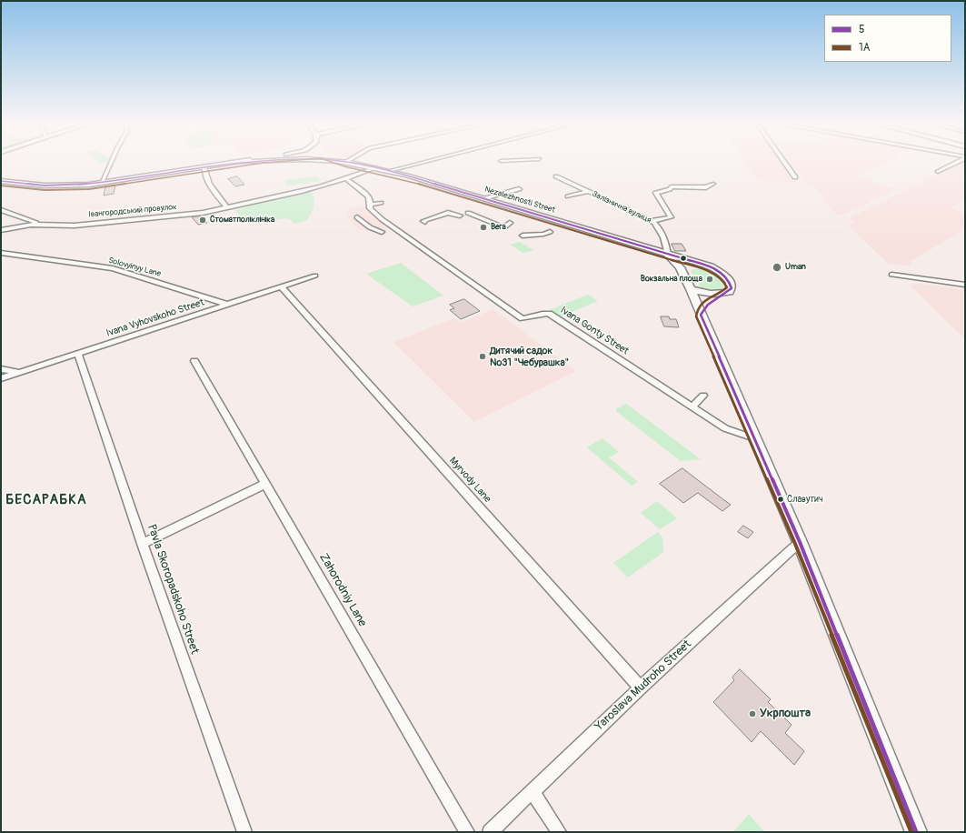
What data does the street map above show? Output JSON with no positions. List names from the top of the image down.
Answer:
{
  "streets": {
    "main road": ["Nezalezhnosti Street"],
    "street": [
      "Залізнична вулиця",
      "Івангородський провулок",
      "Solovyinyy Lane",
      "Ivana Vyhovskoho Street",
      "Ivana Gonty Street",
      "Myrvody Lane",
      "Pavla Skoropadskoho Street",
      "Zahorodniy Lane",
      "Yaroslava Mudroho Street"
    ]
  },
  "crossings": [
    ["Nezalezhnosti Street", "Залізнична вулиця"],
    ["Nezalezhnosti Street", "Івангородський провулок"],
    ["Івангородський провулок", "Ivana Gonty Street"],
    ["Solovyinyy Lane", "Ivana Vyhovskoho Street"],
    ["Ivana Vyhovskoho Street", "Myrvody Lane"],
    ["Ivana Vyhovskoho Street", "Pavla Skoropadskoho Street"],
    ["Myrvody Lane", "Yaroslava Mudroho Street"]
  ],
  "districts": ["БЕСАРАБКА"],
  "places": [
    "Стоматполіклініка",
    "Вега",
    "Uman",
    "Вокзальна площа",
    "Дитячий садок №31 \"Чебурашка\"",
    "Славутич",
    "Укрпошта"
  ],
  "lines": ["transit line 5", "transit line 1А"],
  "legend": ["5", "1А"]
}
